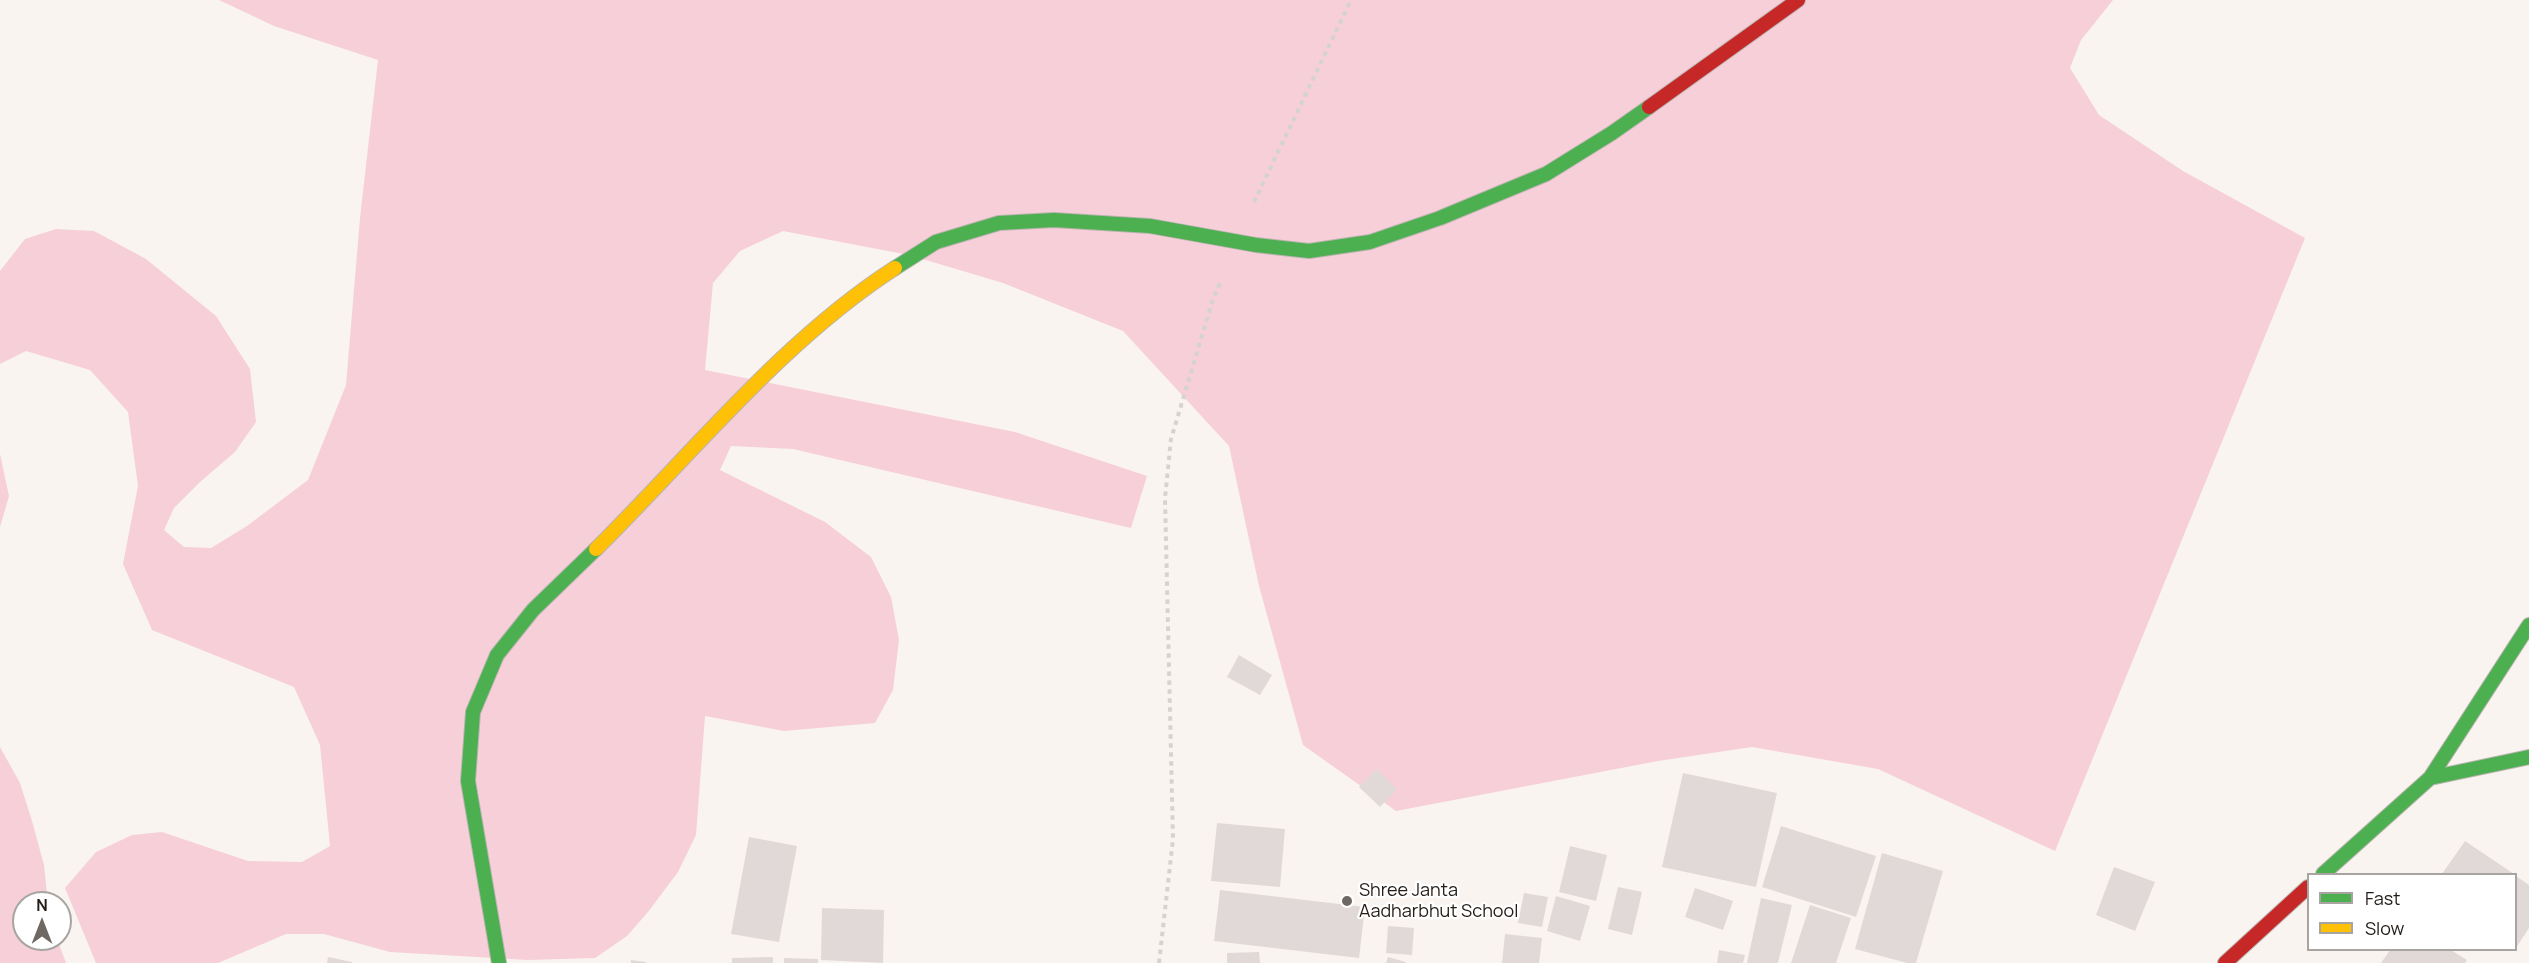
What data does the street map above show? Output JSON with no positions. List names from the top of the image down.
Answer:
{
  "places": ["Shree Janta Aadharbhut School"],
  "legend": ["Fast", "Slow"],
  "north": "top"
}
